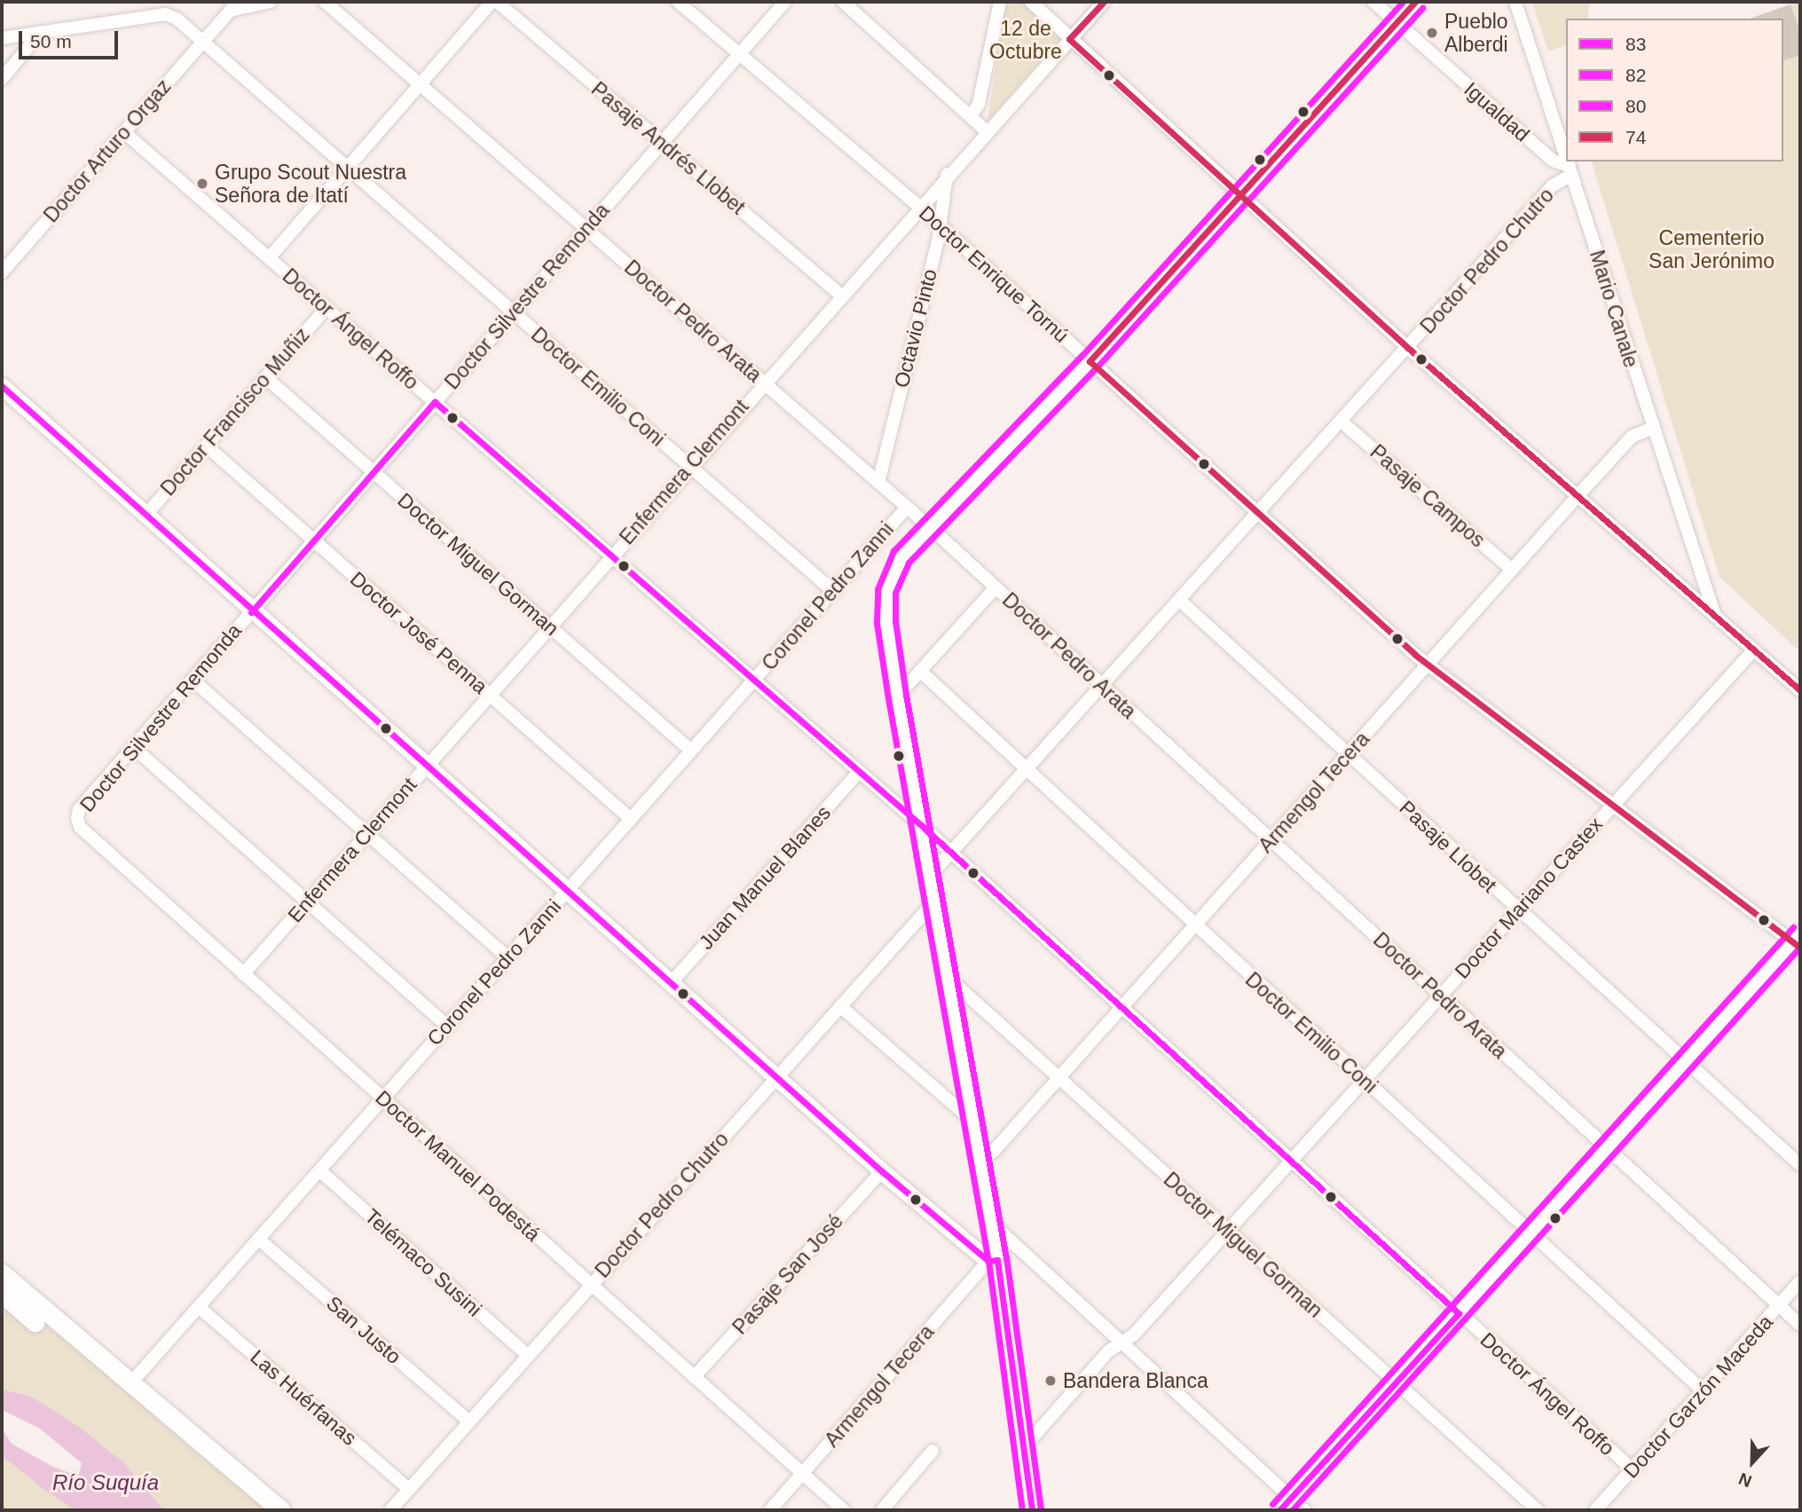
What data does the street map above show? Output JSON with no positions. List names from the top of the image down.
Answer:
{
  "streets": {
    "street": [
      "Igualdad",
      "Pasaje Andrés Llobet",
      "Doctor Arturo Orgaz",
      "Doctor Pedro Chutro",
      "Doctor Enrique Tornú",
      "Doctor Silvestre Remonda",
      "Mario Canale",
      "Doctor Pedro Arata",
      "Octavio Pinto",
      "Doctor Ángel Roffo",
      "Doctor Emilio Coni",
      "Doctor Francisco Muñiz",
      "Enfermera Clermont",
      "Pasaje Campos",
      "Doctor Miguel Gorman",
      "Coronel Pedro Zanni",
      "Doctor José Penna",
      "Armengol Tecera",
      "Pasaje Llobet",
      "Juan Manuel Blanes",
      "Doctor Mariano Castex",
      "Doctor Manuel Podestá",
      "Telémaco Susini",
      "Pasaje San José",
      "San Justo",
      "Doctor Garzón Maceda",
      "Las Huérfanas"
    ]
  },
  "crossings": [
    ["Igualdad", "Doctor Pedro Chutro"],
    ["Igualdad", "Mario Canale"],
    ["Pasaje Andrés Llobet", "Doctor Silvestre Remonda"],
    ["Pasaje Andrés Llobet", "Enfermera Clermont"],
    ["Doctor Arturo Orgaz", "Doctor Ángel Roffo"],
    ["Doctor Arturo Orgaz", "Doctor Emilio Coni"],
    ["Doctor Pedro Chutro", "Doctor Enrique Tornú"],
    ["Doctor Pedro Chutro", "Mario Canale"],
    ["Doctor Pedro Chutro", "Doctor Pedro Arata"],
    ["Doctor Pedro Chutro", "Doctor Ángel Roffo"],
    ["Doctor Pedro Chutro", "Doctor Emilio Coni"],
    ["Doctor Pedro Chutro", "Pasaje Campos"],
    ["Doctor Pedro Chutro", "Pasaje Llobet"],
    ["Doctor Pedro Chutro", "Doctor Manuel Podestá"],
    ["Doctor Pedro Chutro", "Telémaco Susini"],
    ["Doctor Pedro Chutro", "San Justo"],
    ["Doctor Pedro Chutro", "Las Huérfanas"],
    ["Doctor Enrique Tornú", "Doctor Silvestre Remonda"],
    ["Doctor Enrique Tornú", "Octavio Pinto"],
    ["Doctor Enrique Tornú", "Enfermera Clermont"],
    ["Doctor Enrique Tornú", "Armengol Tecera"],
    ["Doctor Enrique Tornú", "Doctor Mariano Castex"],
    ["Doctor Silvestre Remonda", "Doctor Pedro Arata"],
    ["Doctor Silvestre Remonda", "Doctor Ángel Roffo"],
    ["Doctor Silvestre Remonda", "Doctor Emilio Coni"],
    ["Doctor Silvestre Remonda", "Doctor Miguel Gorman"],
    ["Doctor Silvestre Remonda", "Doctor José Penna"],
    ["Doctor Silvestre Remonda", "Doctor Manuel Podestá"],
    ["Mario Canale", "Armengol Tecera"],
    ["Doctor Pedro Arata", "Octavio Pinto"],
    ["Doctor Pedro Arata", "Enfermera Clermont"],
    ["Doctor Pedro Arata", "Coronel Pedro Zanni"],
    ["Doctor Pedro Arata", "Armengol Tecera"],
    ["Doctor Pedro Arata", "Doctor Mariano Castex"],
    ["Doctor Pedro Arata", "Doctor Garzón Maceda"],
    ["Octavio Pinto", "Enfermera Clermont"],
    ["Doctor Ángel Roffo", "Doctor Francisco Muñiz"],
    ["Doctor Ángel Roffo", "Enfermera Clermont"],
    ["Doctor Ángel Roffo", "Coronel Pedro Zanni"],
    ["Doctor Ángel Roffo", "Armengol Tecera"],
    ["Doctor Ángel Roffo", "Juan Manuel Blanes"],
    ["Doctor Ángel Roffo", "Doctor Mariano Castex"],
    ["Doctor Ángel Roffo", "Doctor Garzón Maceda"],
    ["Doctor Emilio Coni", "Enfermera Clermont"],
    ["Doctor Emilio Coni", "Coronel Pedro Zanni"],
    ["Doctor Emilio Coni", "Armengol Tecera"],
    ["Doctor Emilio Coni", "Doctor Mariano Castex"],
    ["Doctor Emilio Coni", "Doctor Garzón Maceda"],
    ["Doctor Francisco Muñiz", "Doctor Miguel Gorman"],
    ["Doctor Francisco Muñiz", "Doctor José Penna"],
    ["Enfermera Clermont", "Doctor Miguel Gorman"],
    ["Enfermera Clermont", "Doctor José Penna"],
    ["Enfermera Clermont", "Doctor Manuel Podestá"],
    ["Pasaje Campos", "Armengol Tecera"],
    ["Doctor Miguel Gorman", "Coronel Pedro Zanni"],
    ["Doctor Miguel Gorman", "Armengol Tecera"],
    ["Doctor Miguel Gorman", "Doctor Mariano Castex"],
    ["Coronel Pedro Zanni", "Doctor José Penna"],
    ["Coronel Pedro Zanni", "Doctor Manuel Podestá"],
    ["Coronel Pedro Zanni", "Telémaco Susini"],
    ["Coronel Pedro Zanni", "San Justo"],
    ["Coronel Pedro Zanni", "Las Huérfanas"],
    ["Armengol Tecera", "Pasaje Llobet"],
    ["Armengol Tecera", "Doctor Manuel Podestá"],
    ["Pasaje Llobet", "Doctor Mariano Castex"],
    ["Doctor Manuel Podestá", "Pasaje San José"]
  ],
  "water": ["Río Suquía"],
  "parks": ["12 de Octubre", "Cementerio San Jerónimo"],
  "places": ["Pueblo Alberdi", "Grupo Scout Nuestra Señora de Itatí", "Bandera Blanca"],
  "lines": [
    "transit line 80",
    "transit line 74",
    "transit line 82",
    "transit line 83"
  ],
  "legend": [
    "83",
    "82",
    "80",
    "74"
  ],
  "scale_bar": "50 m",
  "north": "bottom"
}
